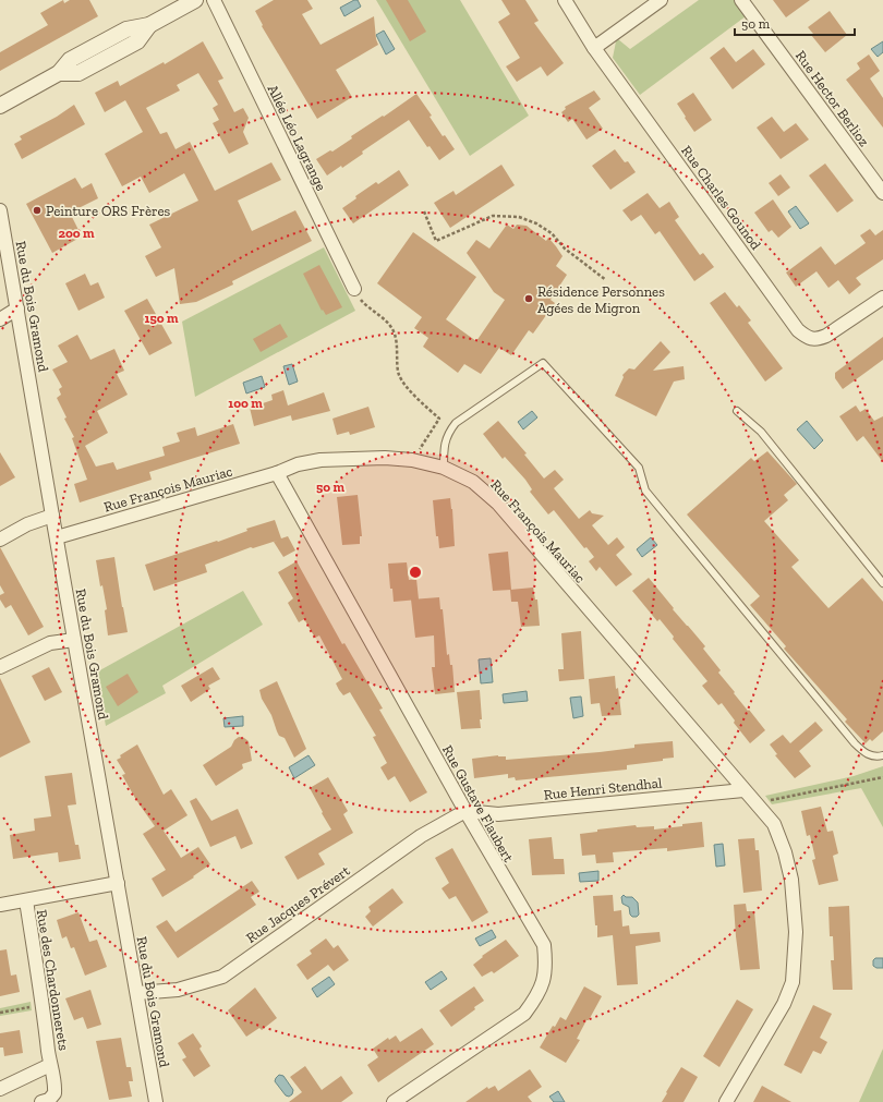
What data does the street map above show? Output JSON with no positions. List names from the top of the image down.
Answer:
{
  "streets": {
    "street": [
      "Rue Hector Berlioz",
      "Allée Léo Lagrange",
      "Rue Charles Gounod",
      "Rue du Bois Gramond",
      "Rue François Mauriac",
      "Rue Henri Stendhal",
      "Rue Gustave Flaubert",
      "Rue Jacques Prévert",
      "Rue des Chardonnerets"
    ]
  },
  "crossings": [
    ["Rue du Bois Gramond", "Rue François Mauriac"],
    ["Rue du Bois Gramond", "Rue Jacques Prévert"],
    ["Rue François Mauriac", "Rue Henri Stendhal"],
    ["Rue François Mauriac", "Rue Gustave Flaubert"],
    ["Rue Henri Stendhal", "Rue Gustave Flaubert"],
    ["Rue Henri Stendhal", "Rue Jacques Prévert"],
    ["Rue Gustave Flaubert", "Rue Jacques Prévert"]
  ],
  "places": ["Peinture ORS Frères", "Résidence Personnes Agées de Migron"],
  "scale_bar": "50 m",
  "rings": [
    "200 m",
    "150 m",
    "100 m",
    "50 m"
  ]
}
